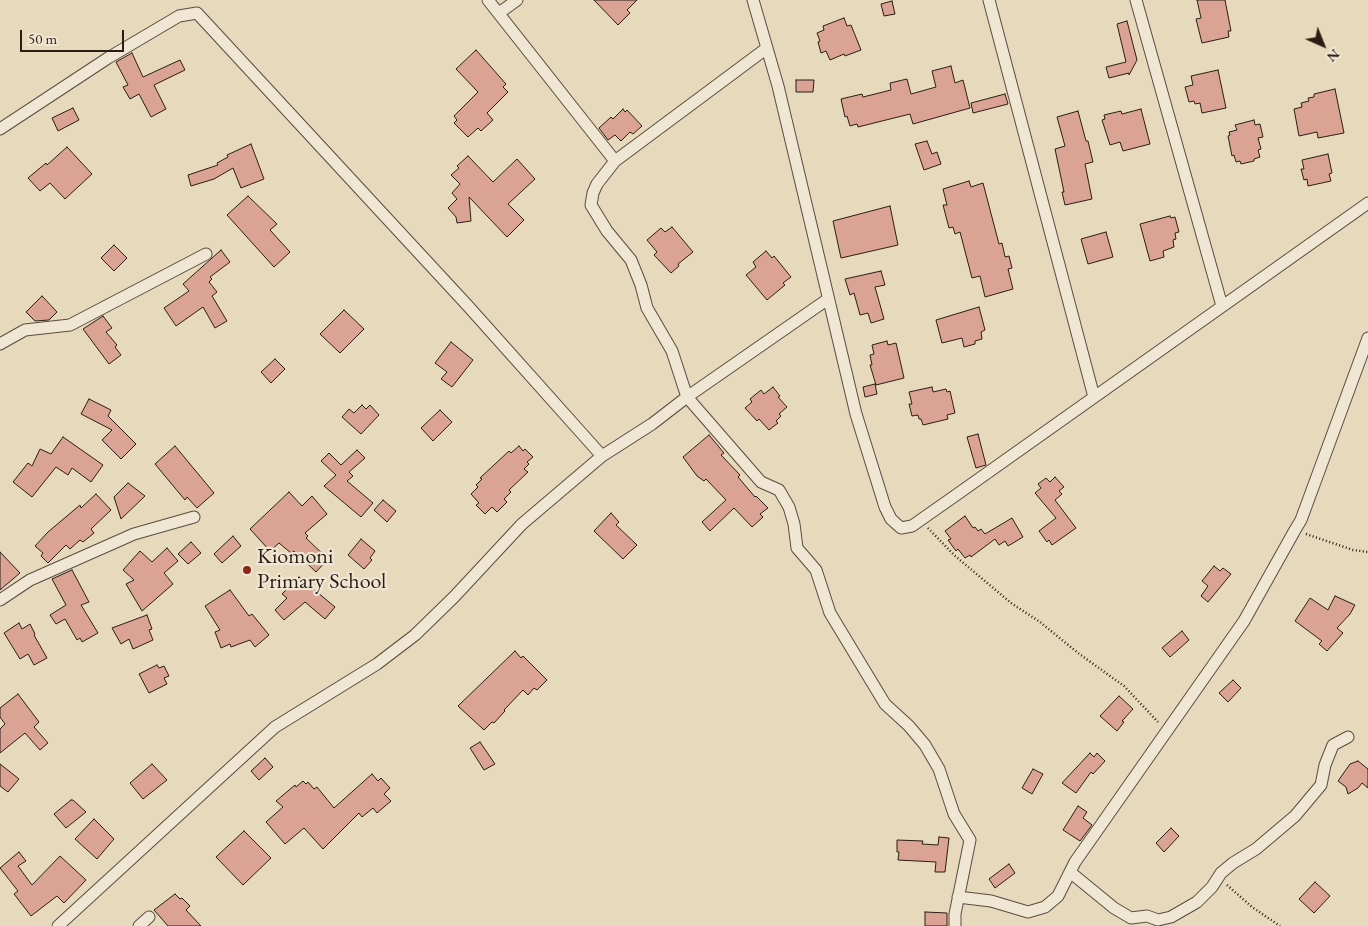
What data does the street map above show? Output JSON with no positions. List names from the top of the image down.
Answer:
{
  "places": ["Kiomoni Primary School"],
  "scale_bar": "50 m",
  "north": "bottom right"
}
